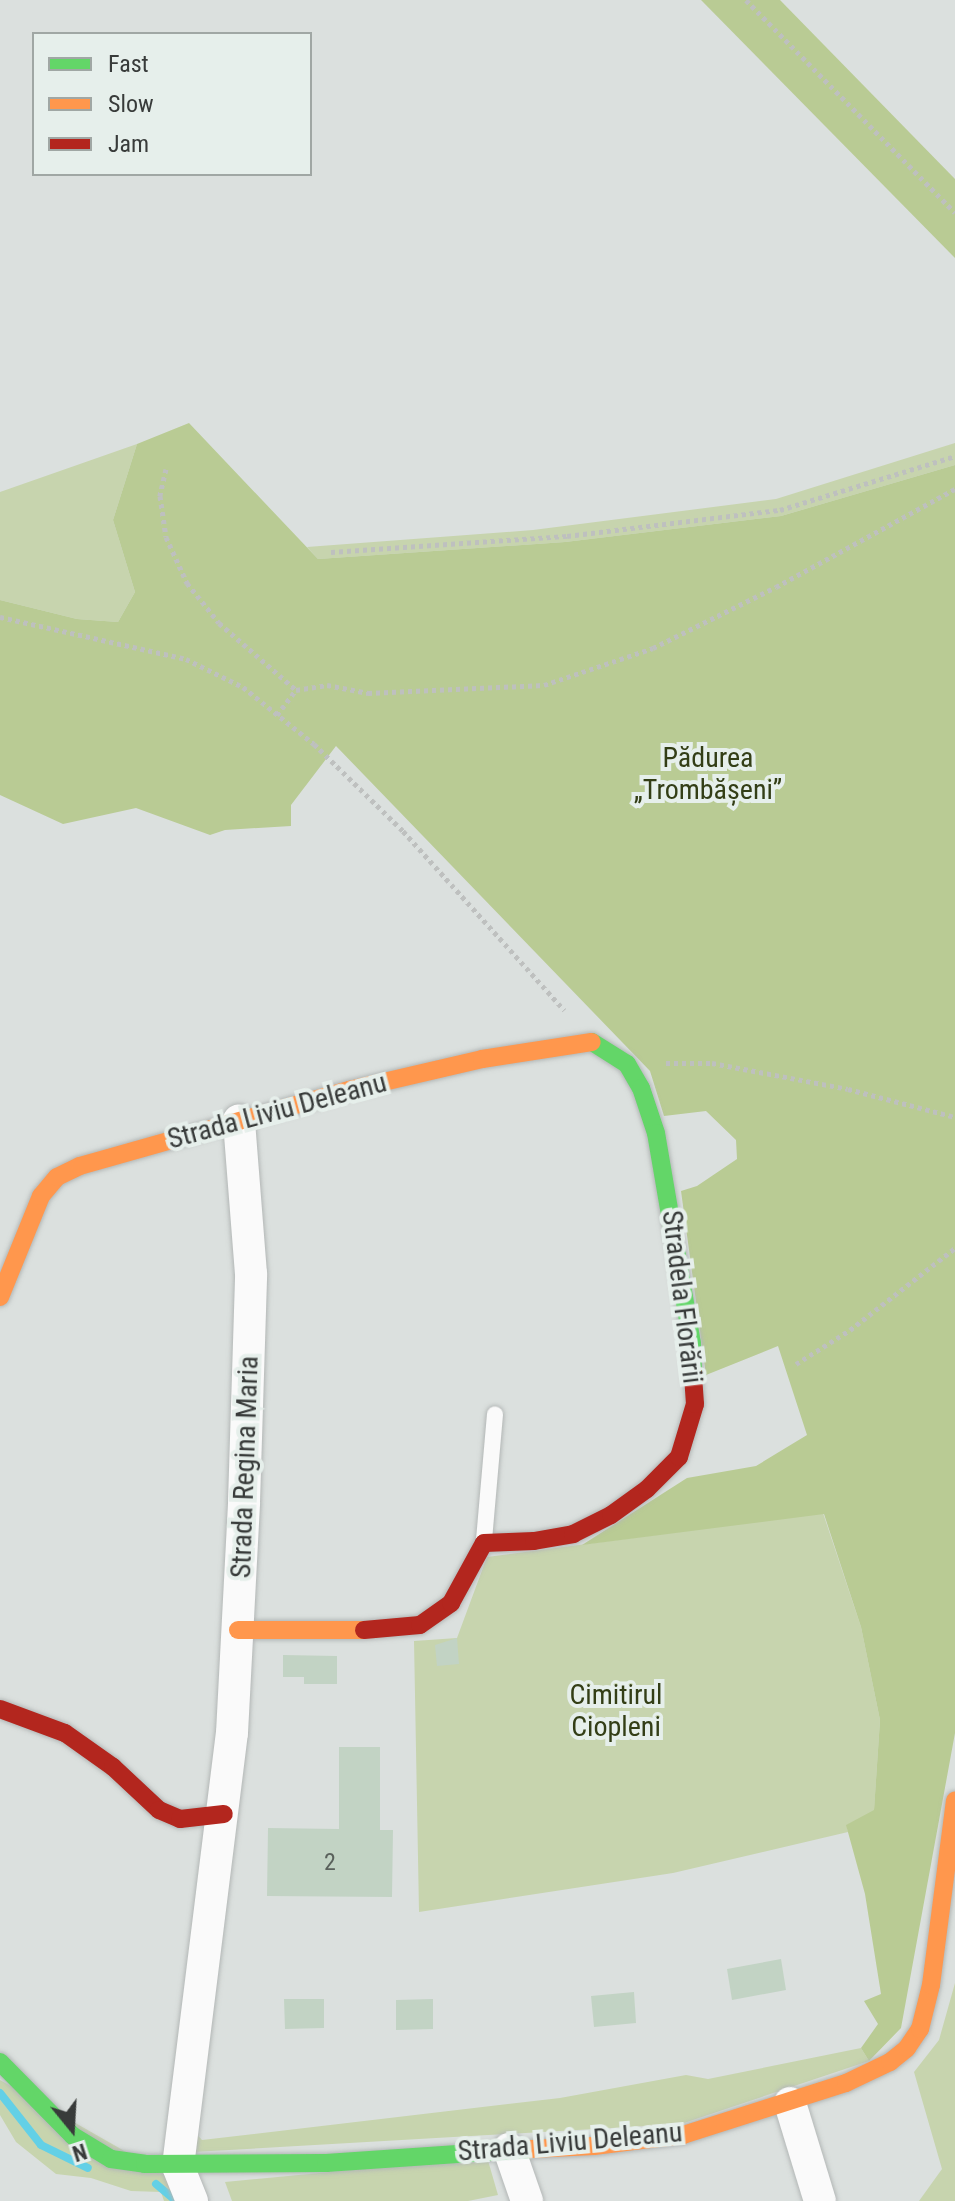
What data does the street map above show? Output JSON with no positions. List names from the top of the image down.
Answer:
{
  "streets": {
    "street": ["Strada Liviu Deleanu", "Stradela Florării", "Strada Regina Maria"]
  },
  "crossings": [
    ["Strada Liviu Deleanu", "Strada Regina Maria"]
  ],
  "parks": ["Pădurea „Trombășeni”", "Cimitirul Ciopleni"],
  "house_numbers": ["2"],
  "legend": ["Fast", "Slow", "Jam"],
  "north": "bottom"
}
